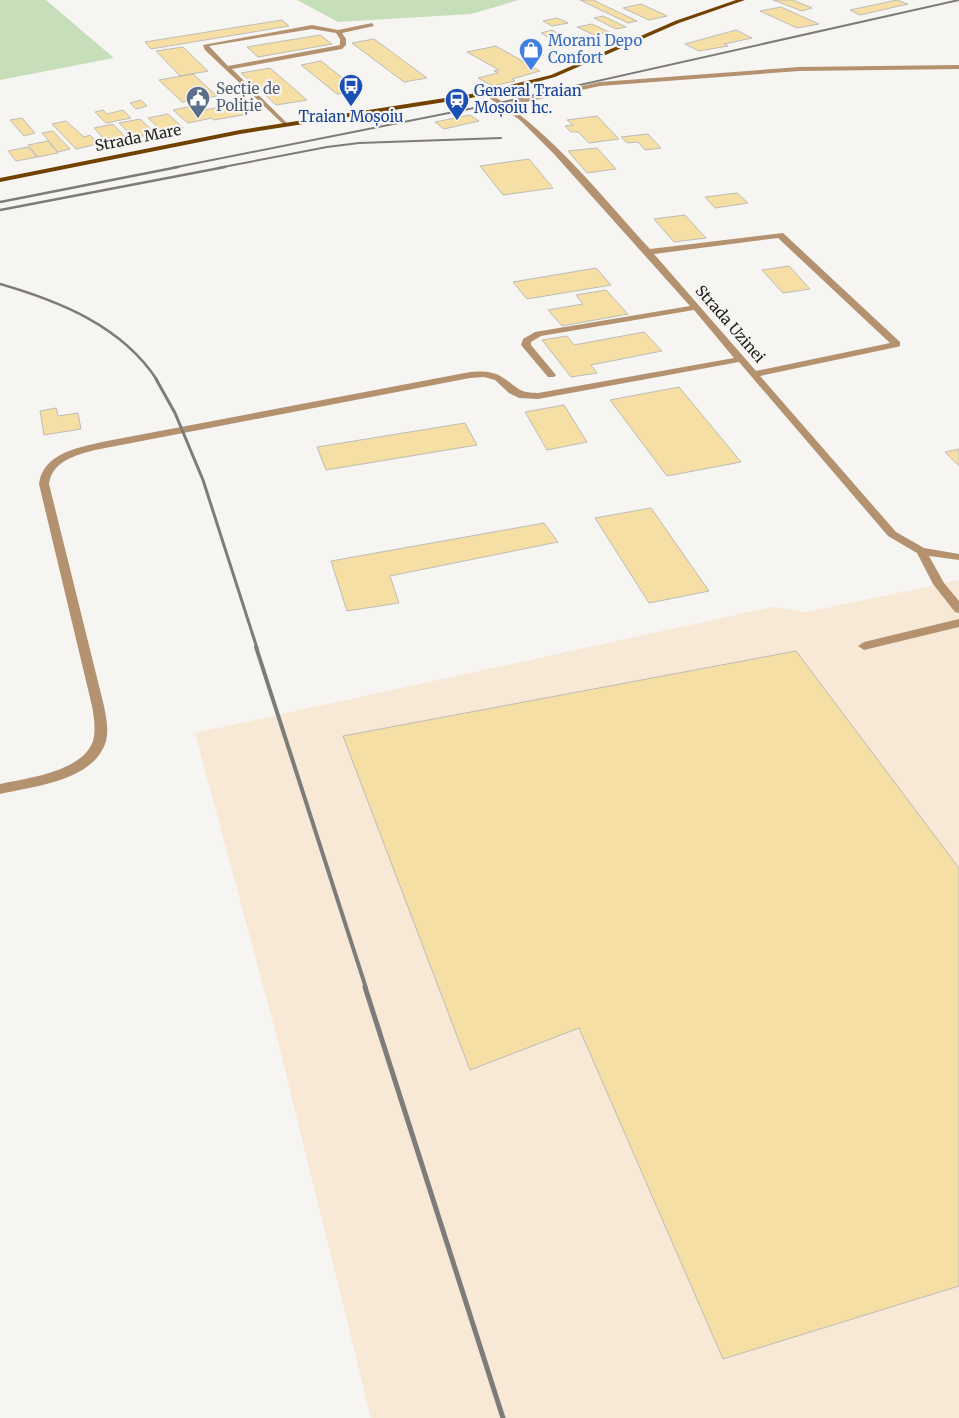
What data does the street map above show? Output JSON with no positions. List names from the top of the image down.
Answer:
{
  "streets": {
    "main road": ["Strada Mare"],
    "street": ["Strada Uzinei"]
  },
  "crossings": [
    ["Strada Mare", "Strada Uzinei"]
  ],
  "places": {
    "shop": ["Morani Depo Confort"],
    "bus stop": ["Traian Moșoiu"],
    "public building": ["Secție de Poliție"],
    "station": ["General Traian Moșoiu hc."]
  }
}
